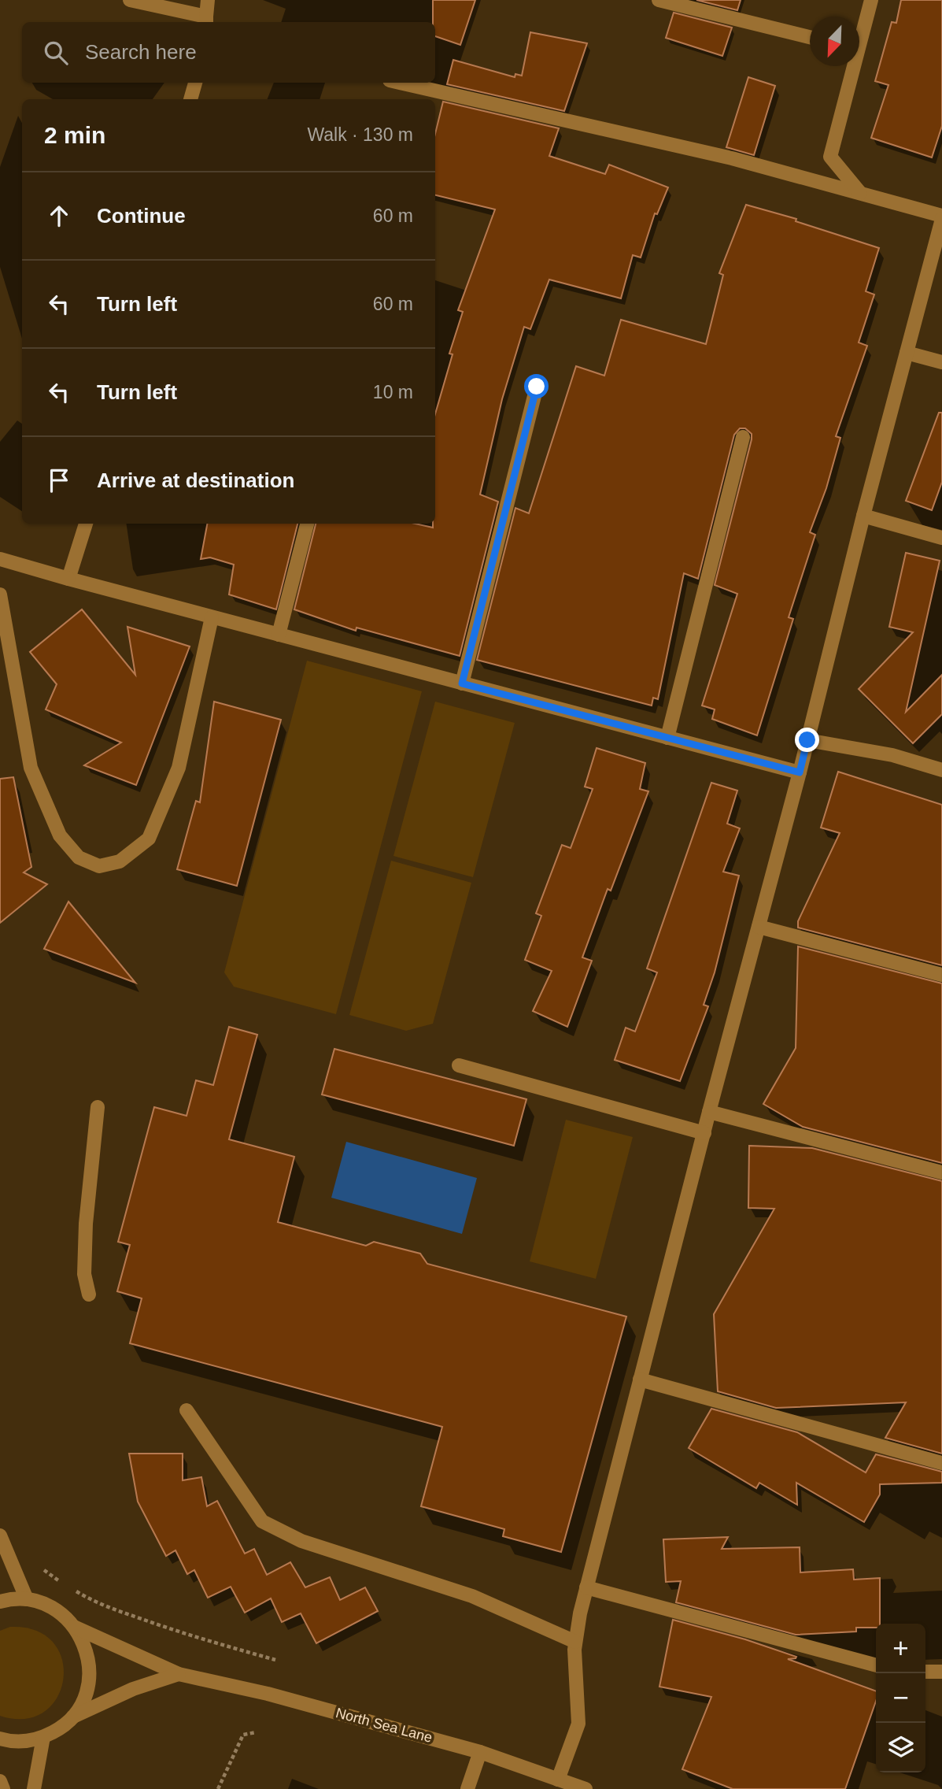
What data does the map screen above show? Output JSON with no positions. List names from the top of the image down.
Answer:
{
  "streets": {
    "street": ["North Sea Lane"]
  },
  "north": "bottom left",
  "page": {
    "search": "Search here",
    "heading": ["2 min", "Walk · 130 m"],
    "list": [
      ["Continue", "60 m"],
      ["Turn left", "60 m"],
      ["Turn left", "10 m"],
      "Arrive at destination"
    ],
    "map_buttons": ["+", "−"]
  }
}
